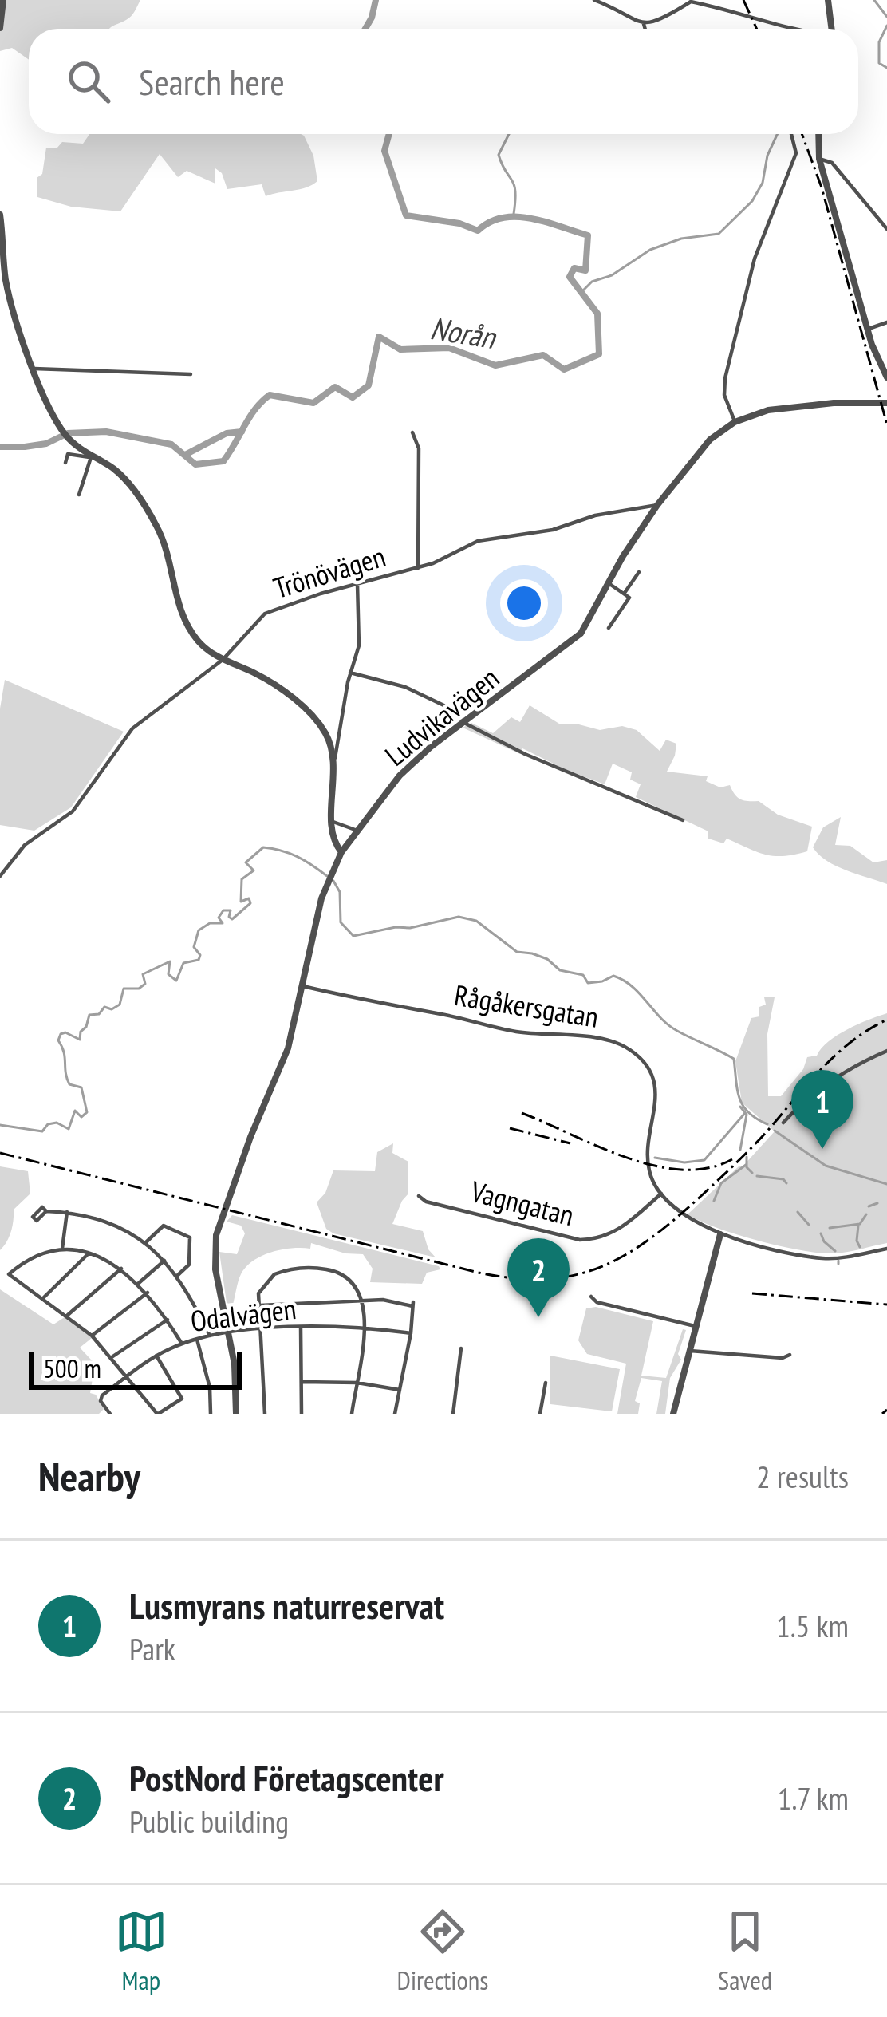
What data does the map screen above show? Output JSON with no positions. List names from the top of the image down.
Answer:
{
  "streets": {
    "street": [
      "Trönövägen",
      "Ludvikavägen",
      "Rågåkersgatan",
      "Vagngatan",
      "Odalvägen"
    ]
  },
  "crossings": [
    ["Trönövägen", "Ludvikavägen"],
    ["Ludvikavägen", "Rågåkersgatan"],
    ["Ludvikavägen", "Odalvägen"],
    ["Rågåkersgatan", "Vagngatan"]
  ],
  "water": ["Norån"],
  "scale_bar": "500 m",
  "page": {
    "search": "Search here",
    "pins": ["1", "2"],
    "scale": "500 m",
    "heading": ["Nearby", "2 results"],
    "list": [
      {
        "mark": "1",
        "name": "Lusmyrans naturreservat",
        "note": "Park",
        "value": "1.5 km"
      },
      {
        "mark": "2",
        "name": "PostNord Företagscenter",
        "note": "Public building",
        "value": "1.7 km"
      }
    ],
    "nav": ["Map", "Directions", "Saved"]
  }
}
